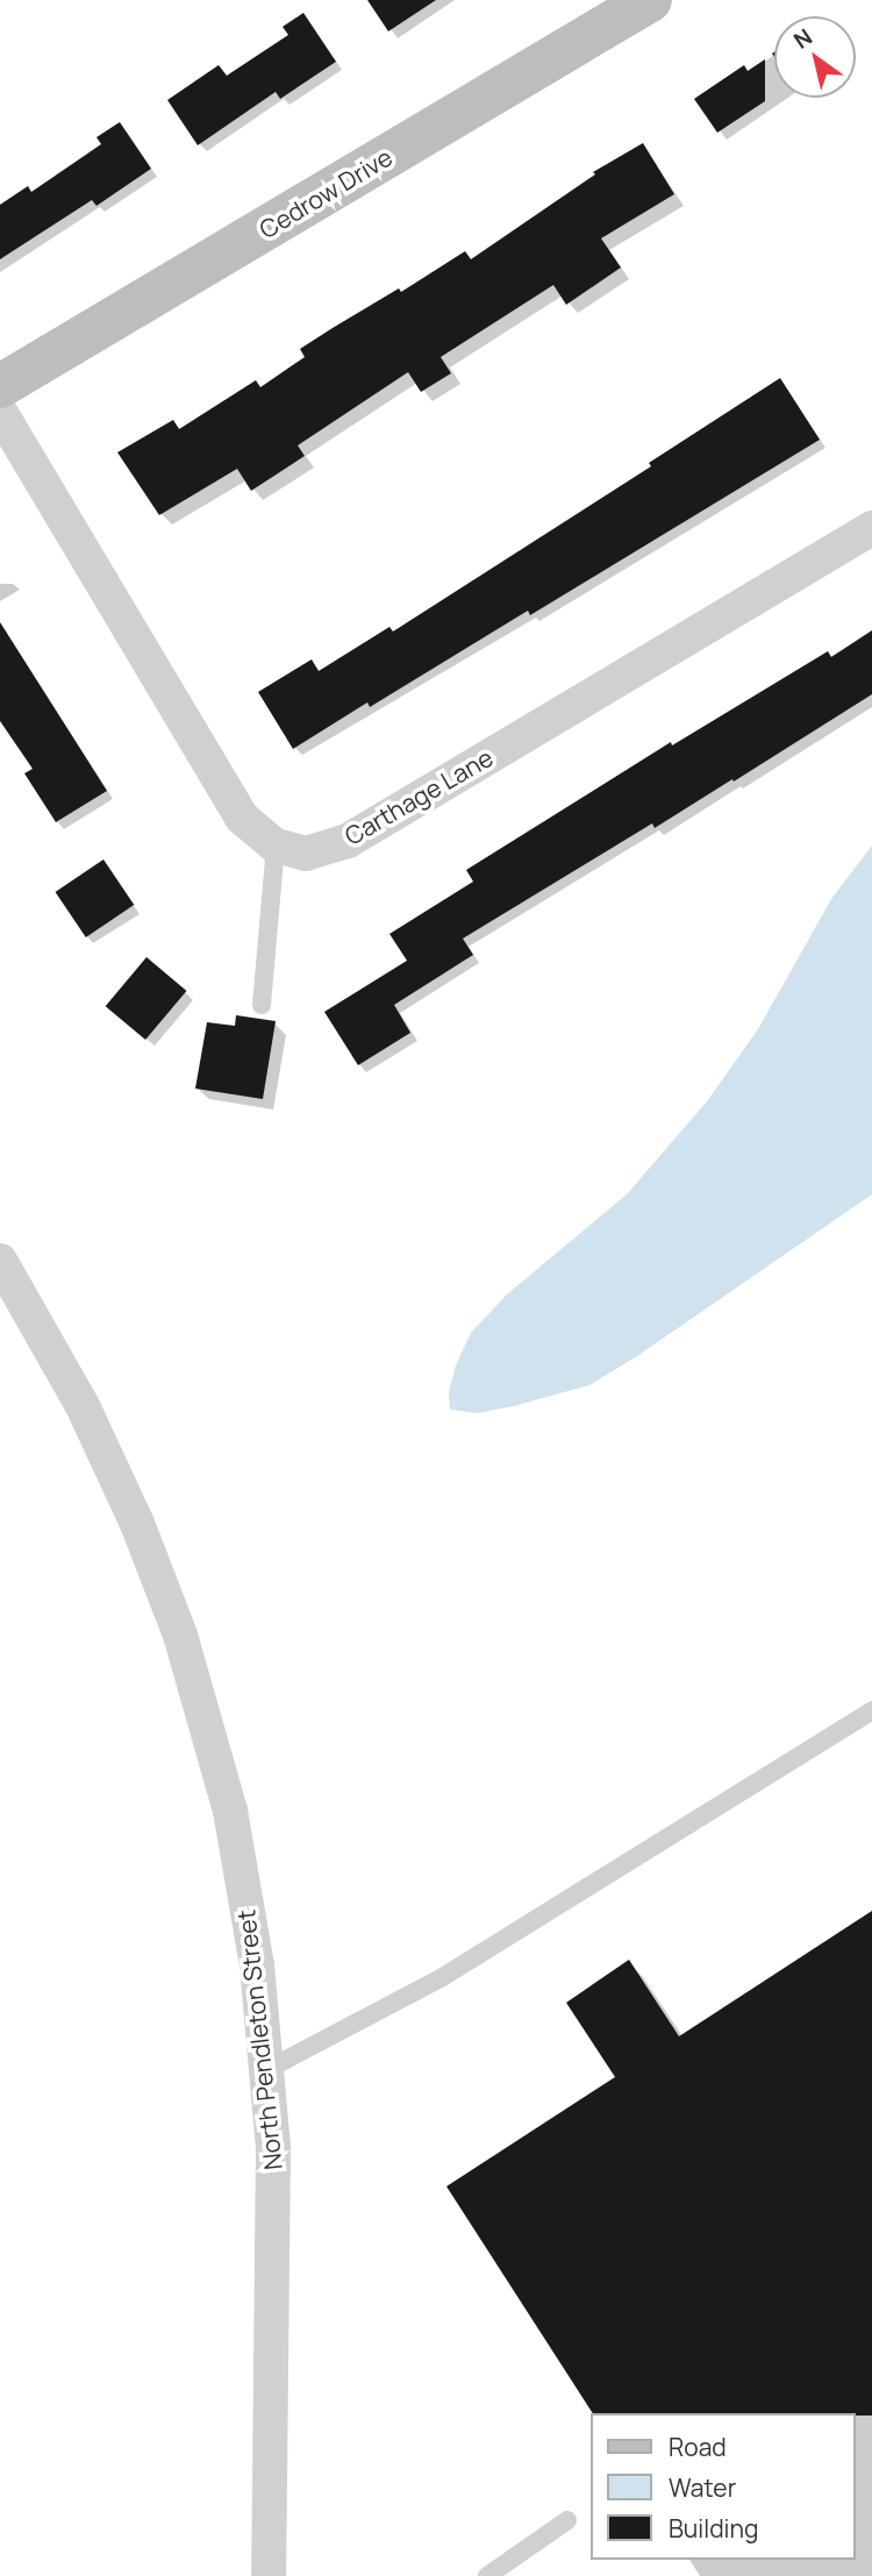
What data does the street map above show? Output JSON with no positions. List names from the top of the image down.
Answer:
{
  "streets": {
    "street": ["Cedrow Drive", "Carthage Lane", "North Pendleton Street"]
  },
  "legend": ["Road", "Water", "Building"],
  "north": "top left"
}
